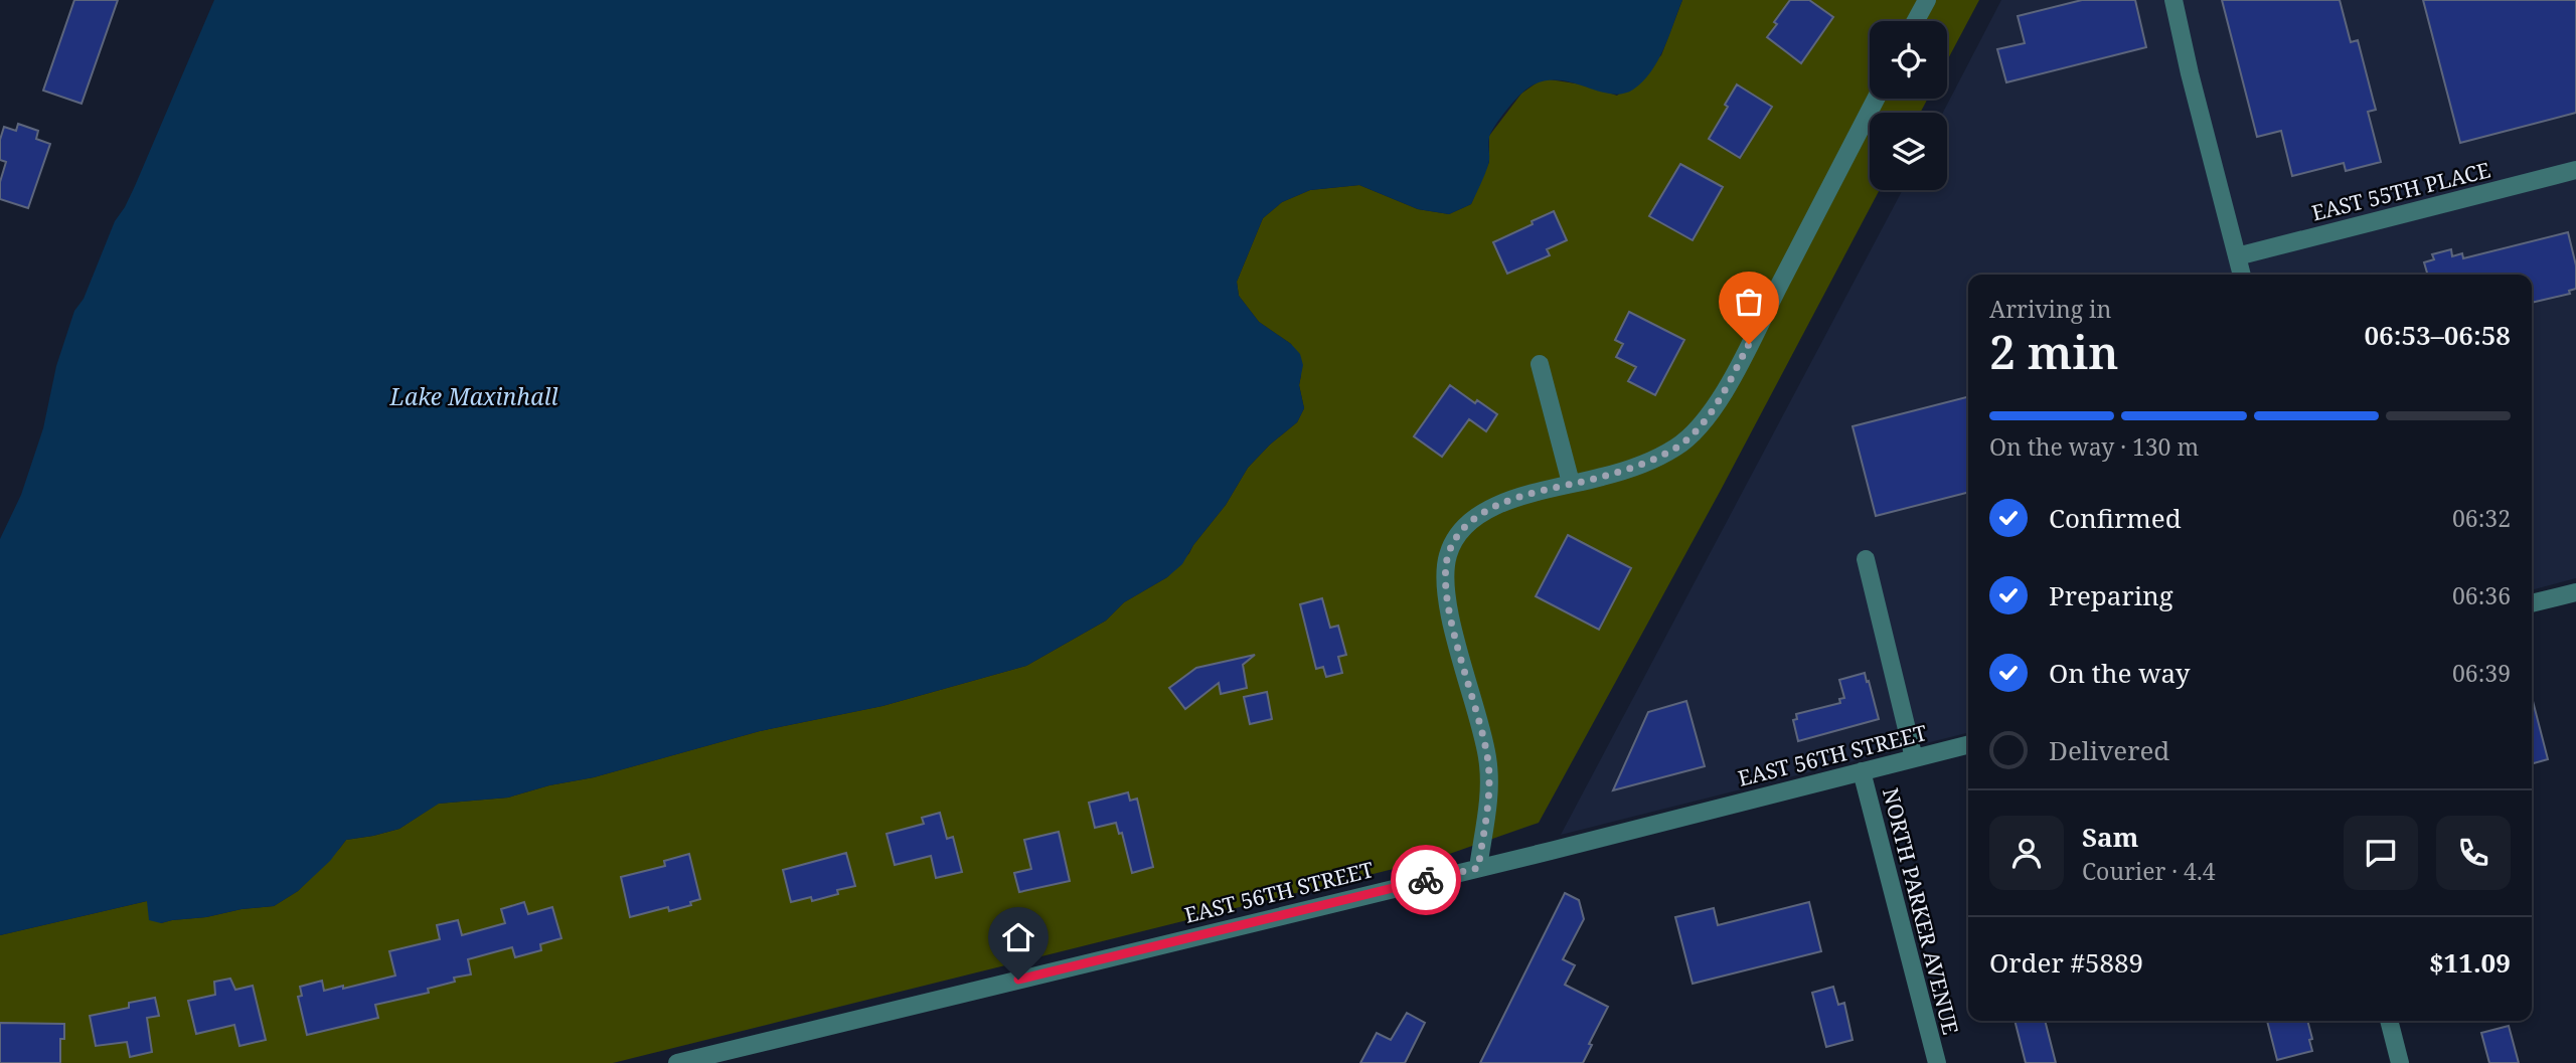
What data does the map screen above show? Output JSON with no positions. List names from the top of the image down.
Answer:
{
  "streets": {
    "street": ["EAST 55TH PLACE", "EAST 56TH STREET", "NORTH PARKER AVENUE"]
  },
  "crossings": [
    ["EAST 56TH STREET", "NORTH PARKER AVENUE"]
  ],
  "water": ["Lake Maxinhall"],
  "page": {
    "heading": ["2 min", "Arriving in", "06:53–06:58"],
    "panel": [
      "Sam",
      "Courier · 4.4",
      "Order #5889",
      "$11.09"
    ],
    "bar": "On the way · 130 m",
    "list": [
      ["Confirmed", "06:32"],
      ["Preparing", "06:36"],
      ["On the way", "06:39"],
      "Delivered"
    ]
  }
}
